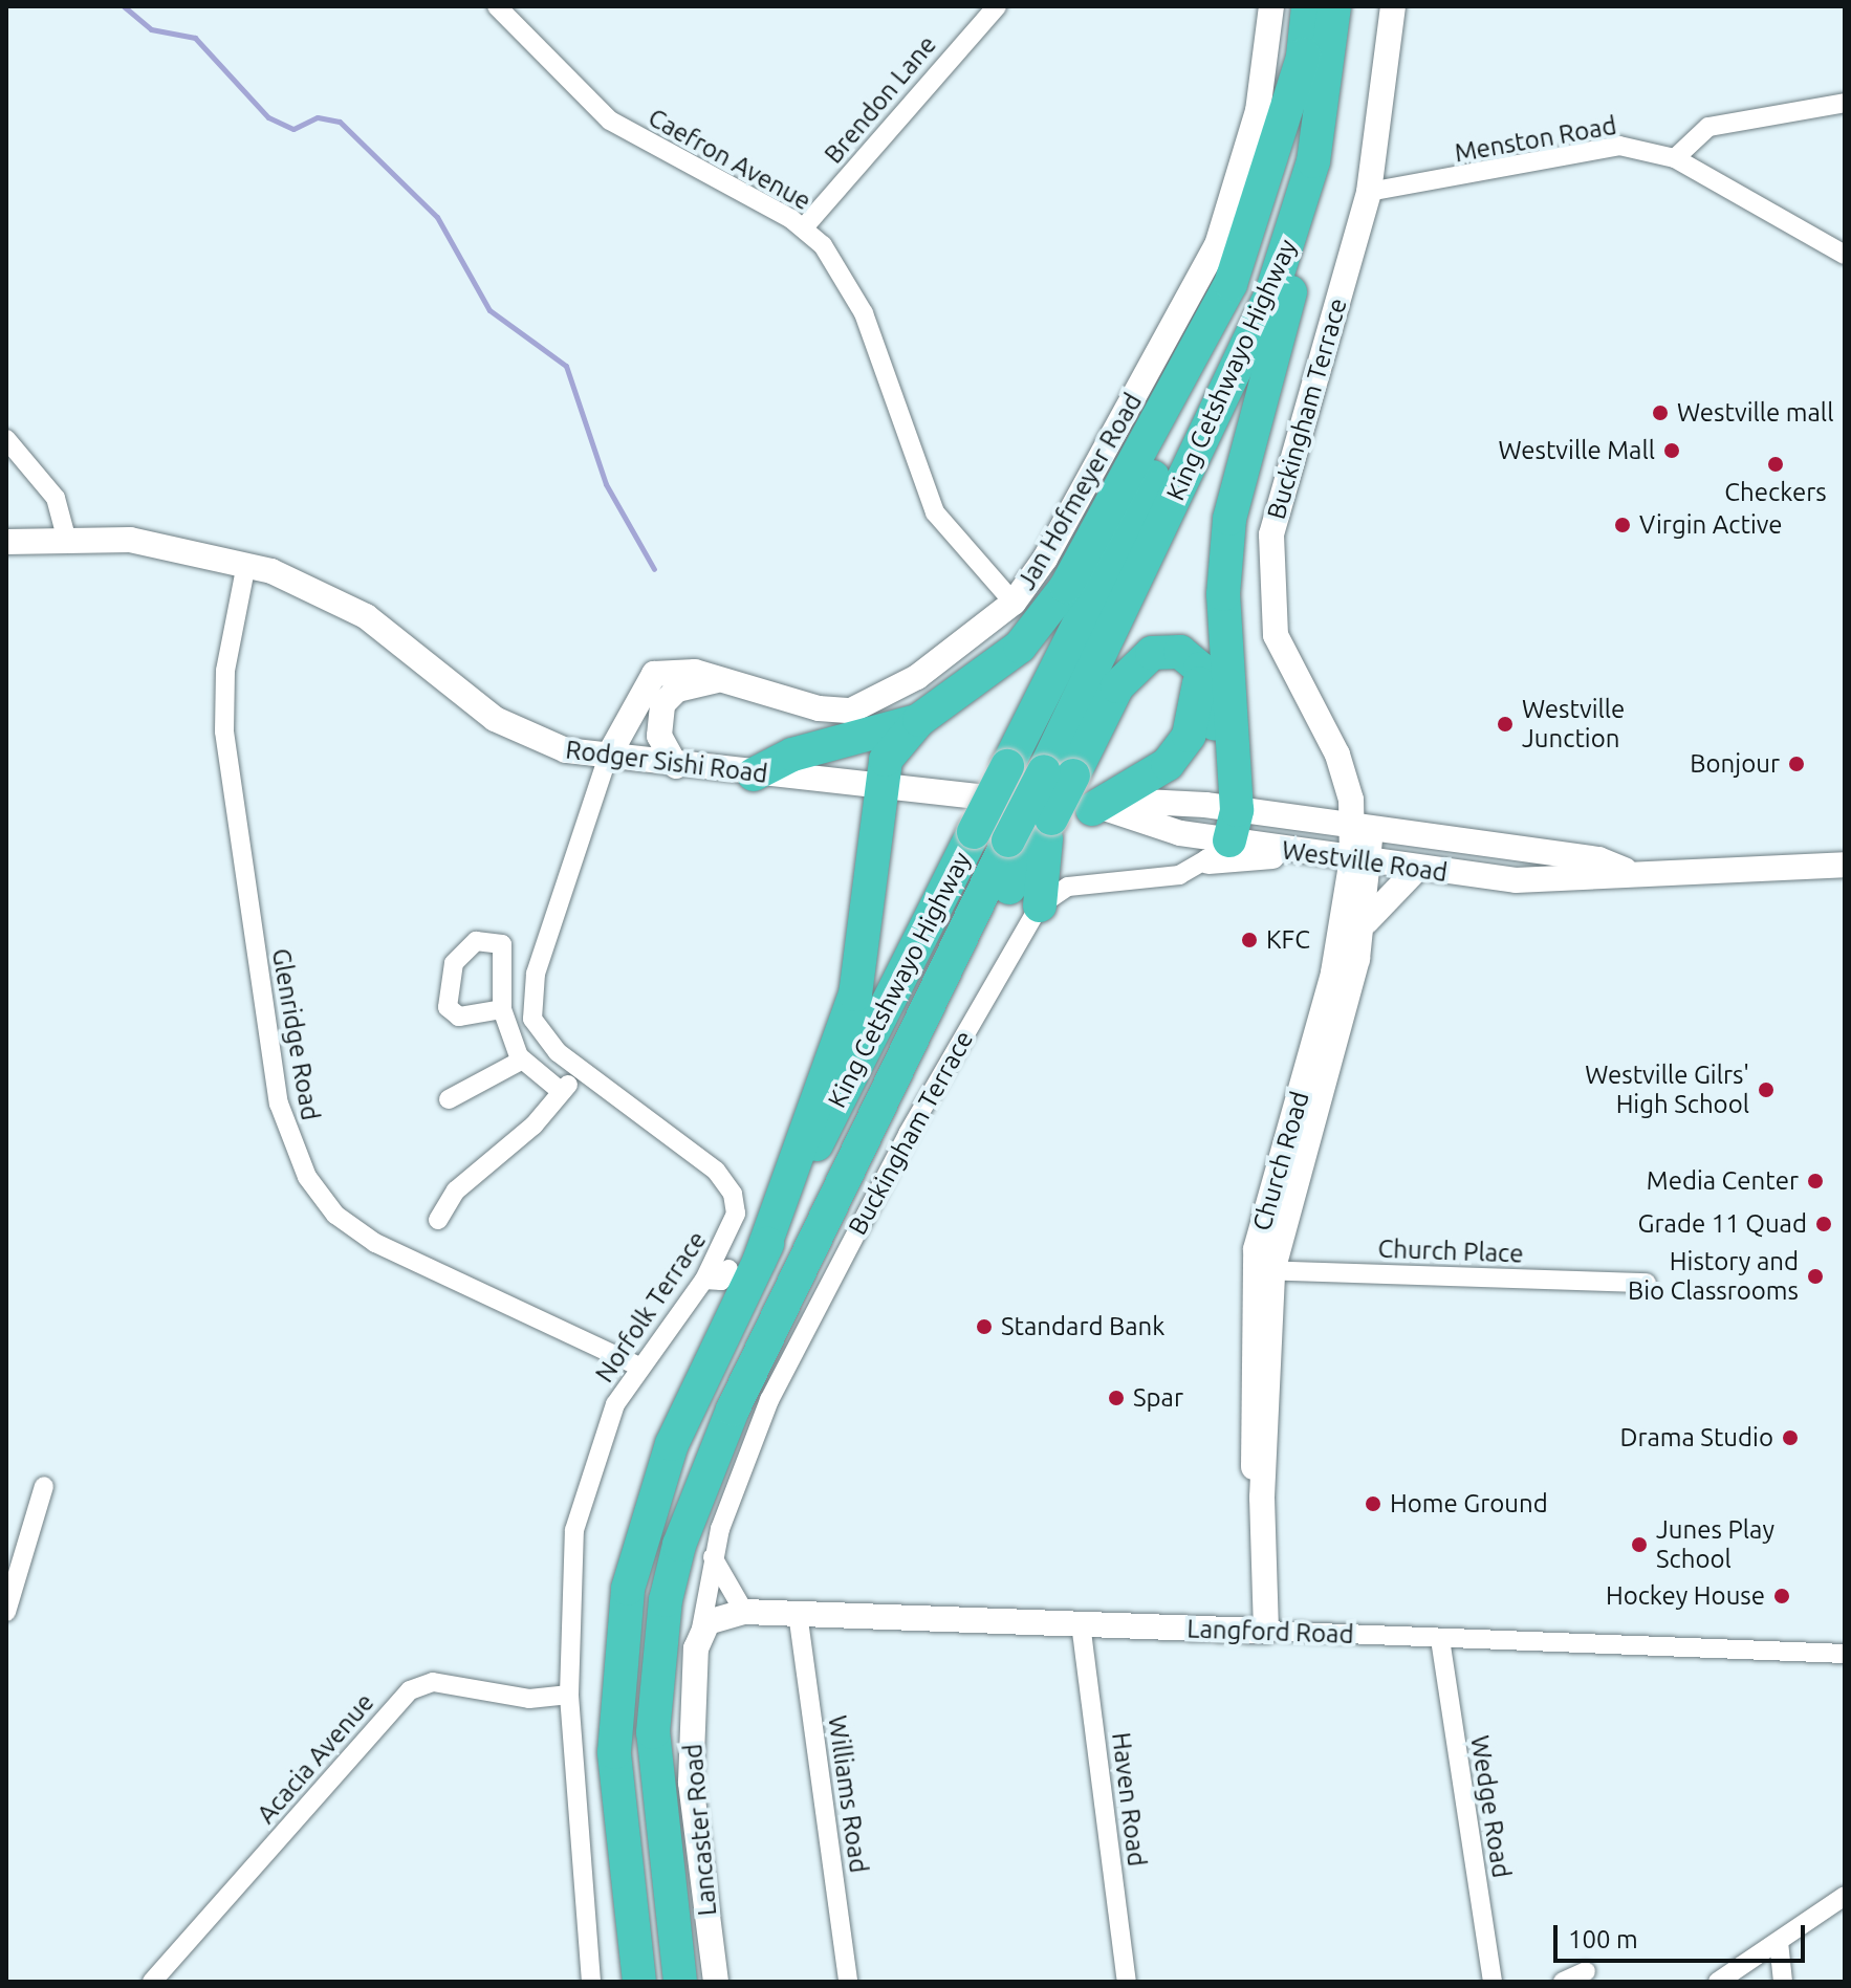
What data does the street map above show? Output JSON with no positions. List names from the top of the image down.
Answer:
{
  "streets": {
    "highway": ["King Cetshwayo Highway"],
    "street": [
      "Brendon Lane",
      "Menston Road",
      "Caefron Avenue",
      "Buckingham Terrace",
      "Jan Hofmeyer Road",
      "Rodger Sishi Road",
      "Westville Road",
      "Glenridge Road",
      "Church Road",
      "Church Place",
      "Norfolk Terrace",
      "Langford Road",
      "Acacia Avenue",
      "Williams Road",
      "Haven Road",
      "Wedge Road",
      "Lancaster Road"
    ]
  },
  "crossings": [
    ["Brendon Lane", "Caefron Avenue"],
    ["Menston Road", "Buckingham Terrace"],
    ["Caefron Avenue", "Jan Hofmeyer Road"],
    ["King Cetshwayo Highway", "Buckingham Terrace"],
    ["Buckingham Terrace", "Westville Road"],
    ["Buckingham Terrace", "Church Road"],
    ["Buckingham Terrace", "Langford Road"],
    ["Buckingham Terrace", "Lancaster Road"],
    ["Jan Hofmeyer Road", "Rodger Sishi Road"],
    ["Jan Hofmeyer Road", "Norfolk Terrace"],
    ["Rodger Sishi Road", "Westville Road"],
    ["Rodger Sishi Road", "Glenridge Road"],
    ["Rodger Sishi Road", "Norfolk Terrace"],
    ["Westville Road", "Church Road"],
    ["Glenridge Road", "Norfolk Terrace"],
    ["Church Road", "Church Place"],
    ["Church Road", "Langford Road"],
    ["Norfolk Terrace", "Acacia Avenue"],
    ["Langford Road", "Williams Road"],
    ["Langford Road", "Haven Road"],
    ["Langford Road", "Wedge Road"],
    ["Langford Road", "Lancaster Road"]
  ],
  "places": [
    "Westville mall",
    "Westville Mall",
    "Checkers",
    "Virgin Active",
    "Westville Junction",
    "Bonjour",
    "KFC",
    "Westville Gilrs' High School",
    "Media Center",
    "Grade 11 Quad",
    "History and Bio Classrooms",
    "Standard Bank",
    "Spar",
    "Drama Studio",
    "Home Ground",
    "Junes Play School",
    "Hockey House"
  ],
  "scale_bar": "100 m"
}
